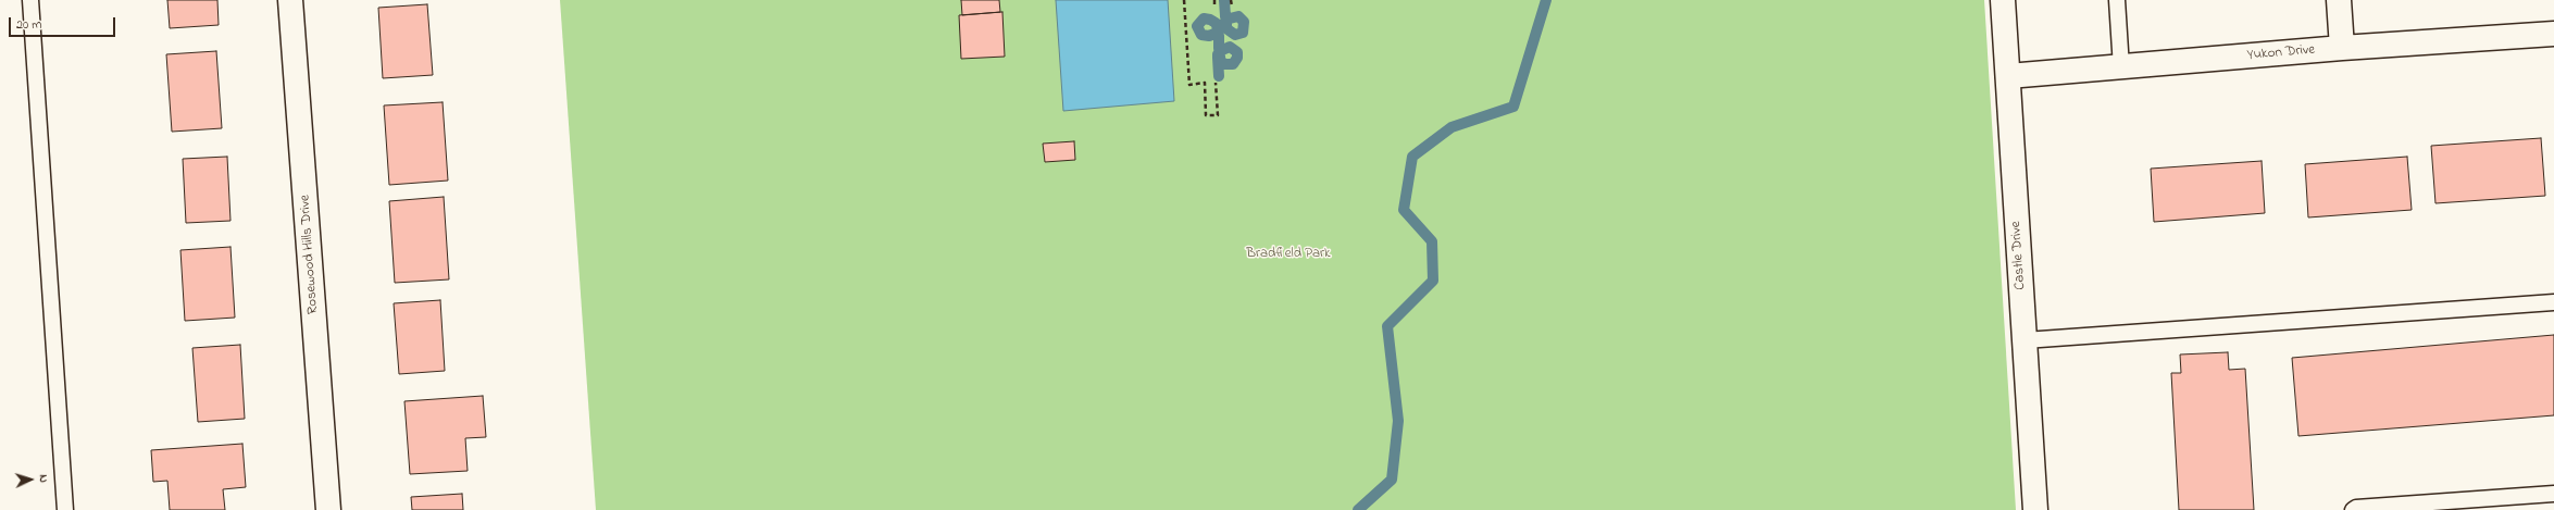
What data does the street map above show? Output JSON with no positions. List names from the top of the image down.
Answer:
{
  "streets": {
    "street": ["Yukon Drive", "Rosewood Hills Drive", "Castle Drive"]
  },
  "crossings": [
    ["Yukon Drive", "Castle Drive"]
  ],
  "parks": ["Bradfield Park"],
  "scale_bar": "20 m",
  "north": "right"
}
